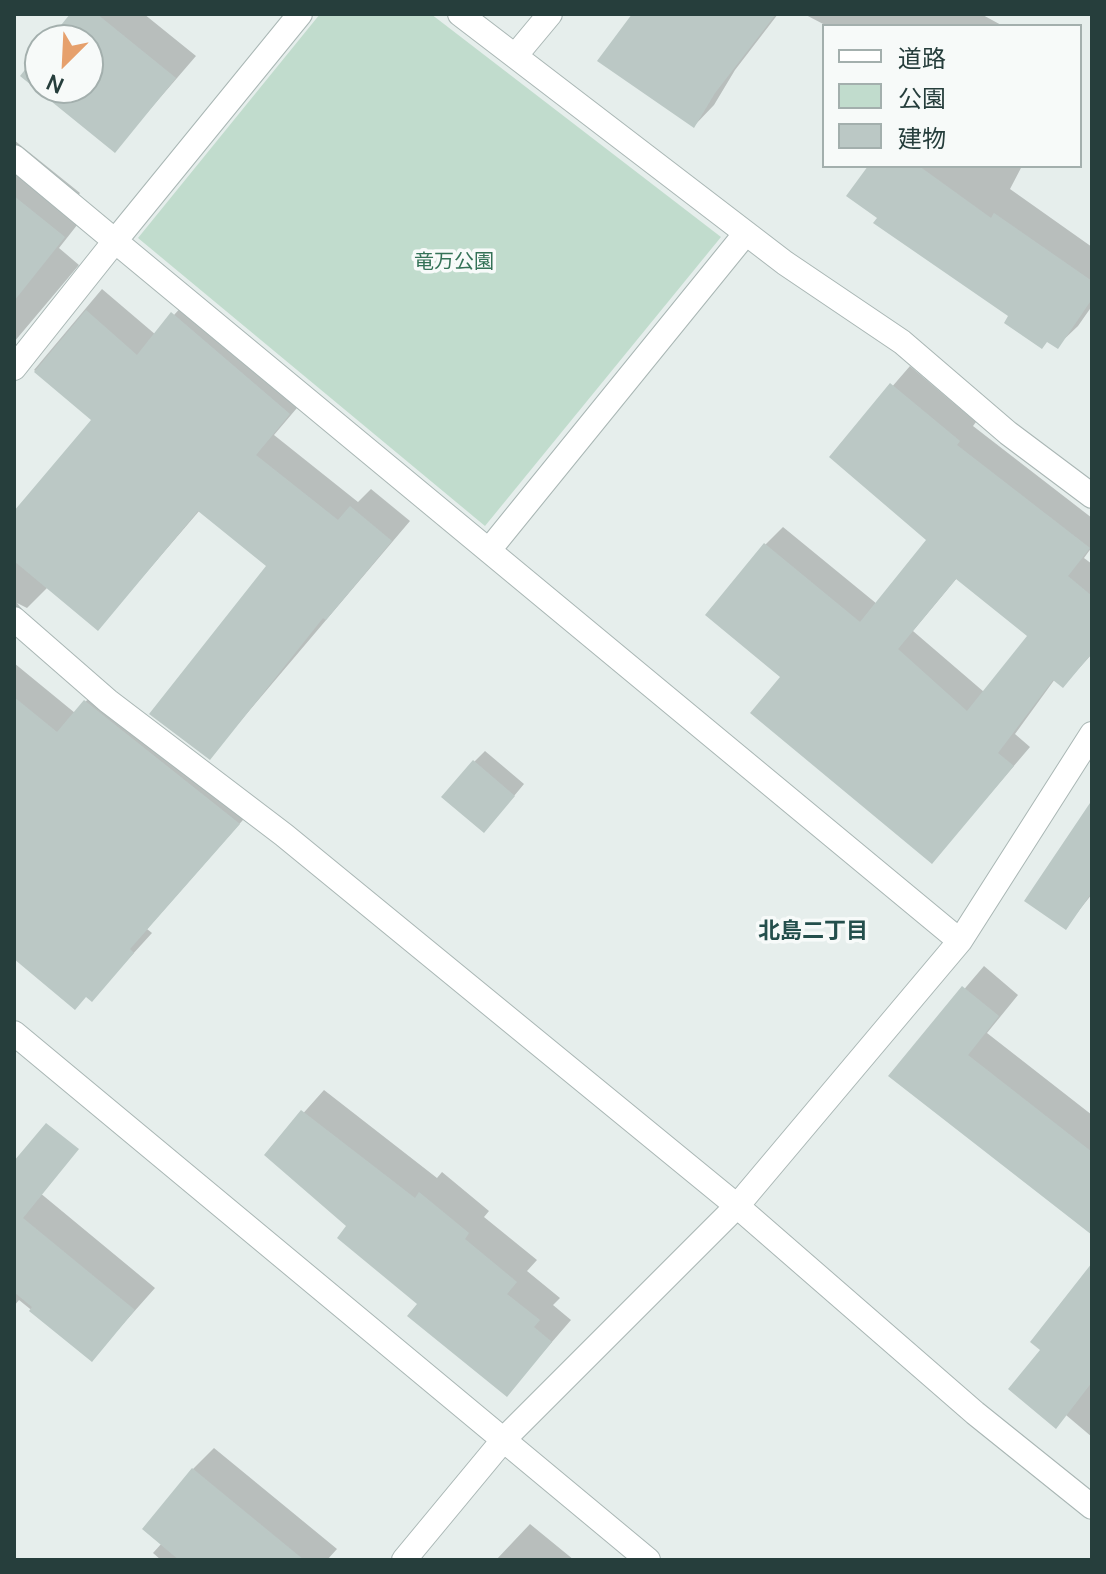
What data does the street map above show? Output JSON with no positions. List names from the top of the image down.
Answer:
{
  "districts": ["北島二丁目"],
  "parks": ["竜万公園"],
  "legend": ["道路", "公園", "建物"],
  "north": "bottom left"
}
